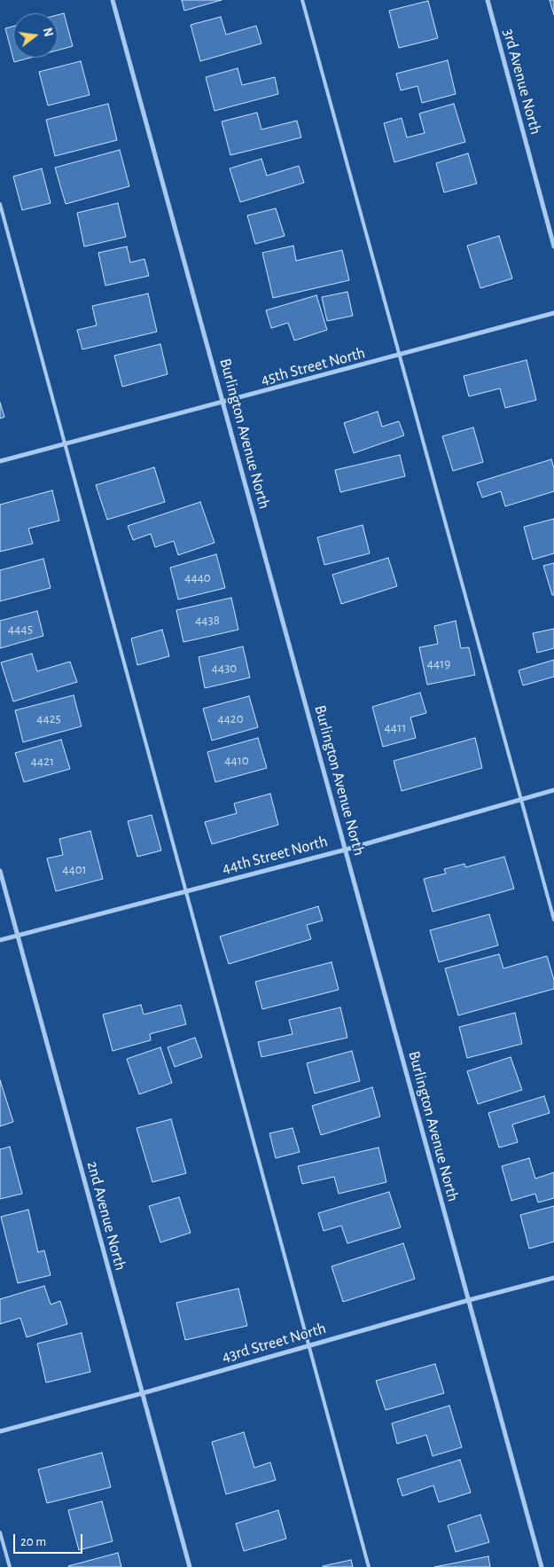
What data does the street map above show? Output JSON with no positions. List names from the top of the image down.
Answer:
{
  "streets": {
    "street": [
      "3rd Avenue North",
      "45th Street North",
      "Burlington Avenue North",
      "44th Street North",
      "2nd Avenue North",
      "43rd Street North"
    ]
  },
  "crossings": [
    ["45th Street North", "Burlington Avenue North"],
    ["Burlington Avenue North", "44th Street North"],
    ["Burlington Avenue North", "43rd Street North"],
    ["44th Street North", "2nd Avenue North"],
    ["2nd Avenue North", "43rd Street North"]
  ],
  "house_numbers": [
    "4440",
    "4438",
    "4445",
    "4419",
    "4430",
    "4425",
    "4420",
    "4411",
    "4410",
    "4421",
    "4401"
  ],
  "scale_bar": "20 m",
  "north": "right"
}
